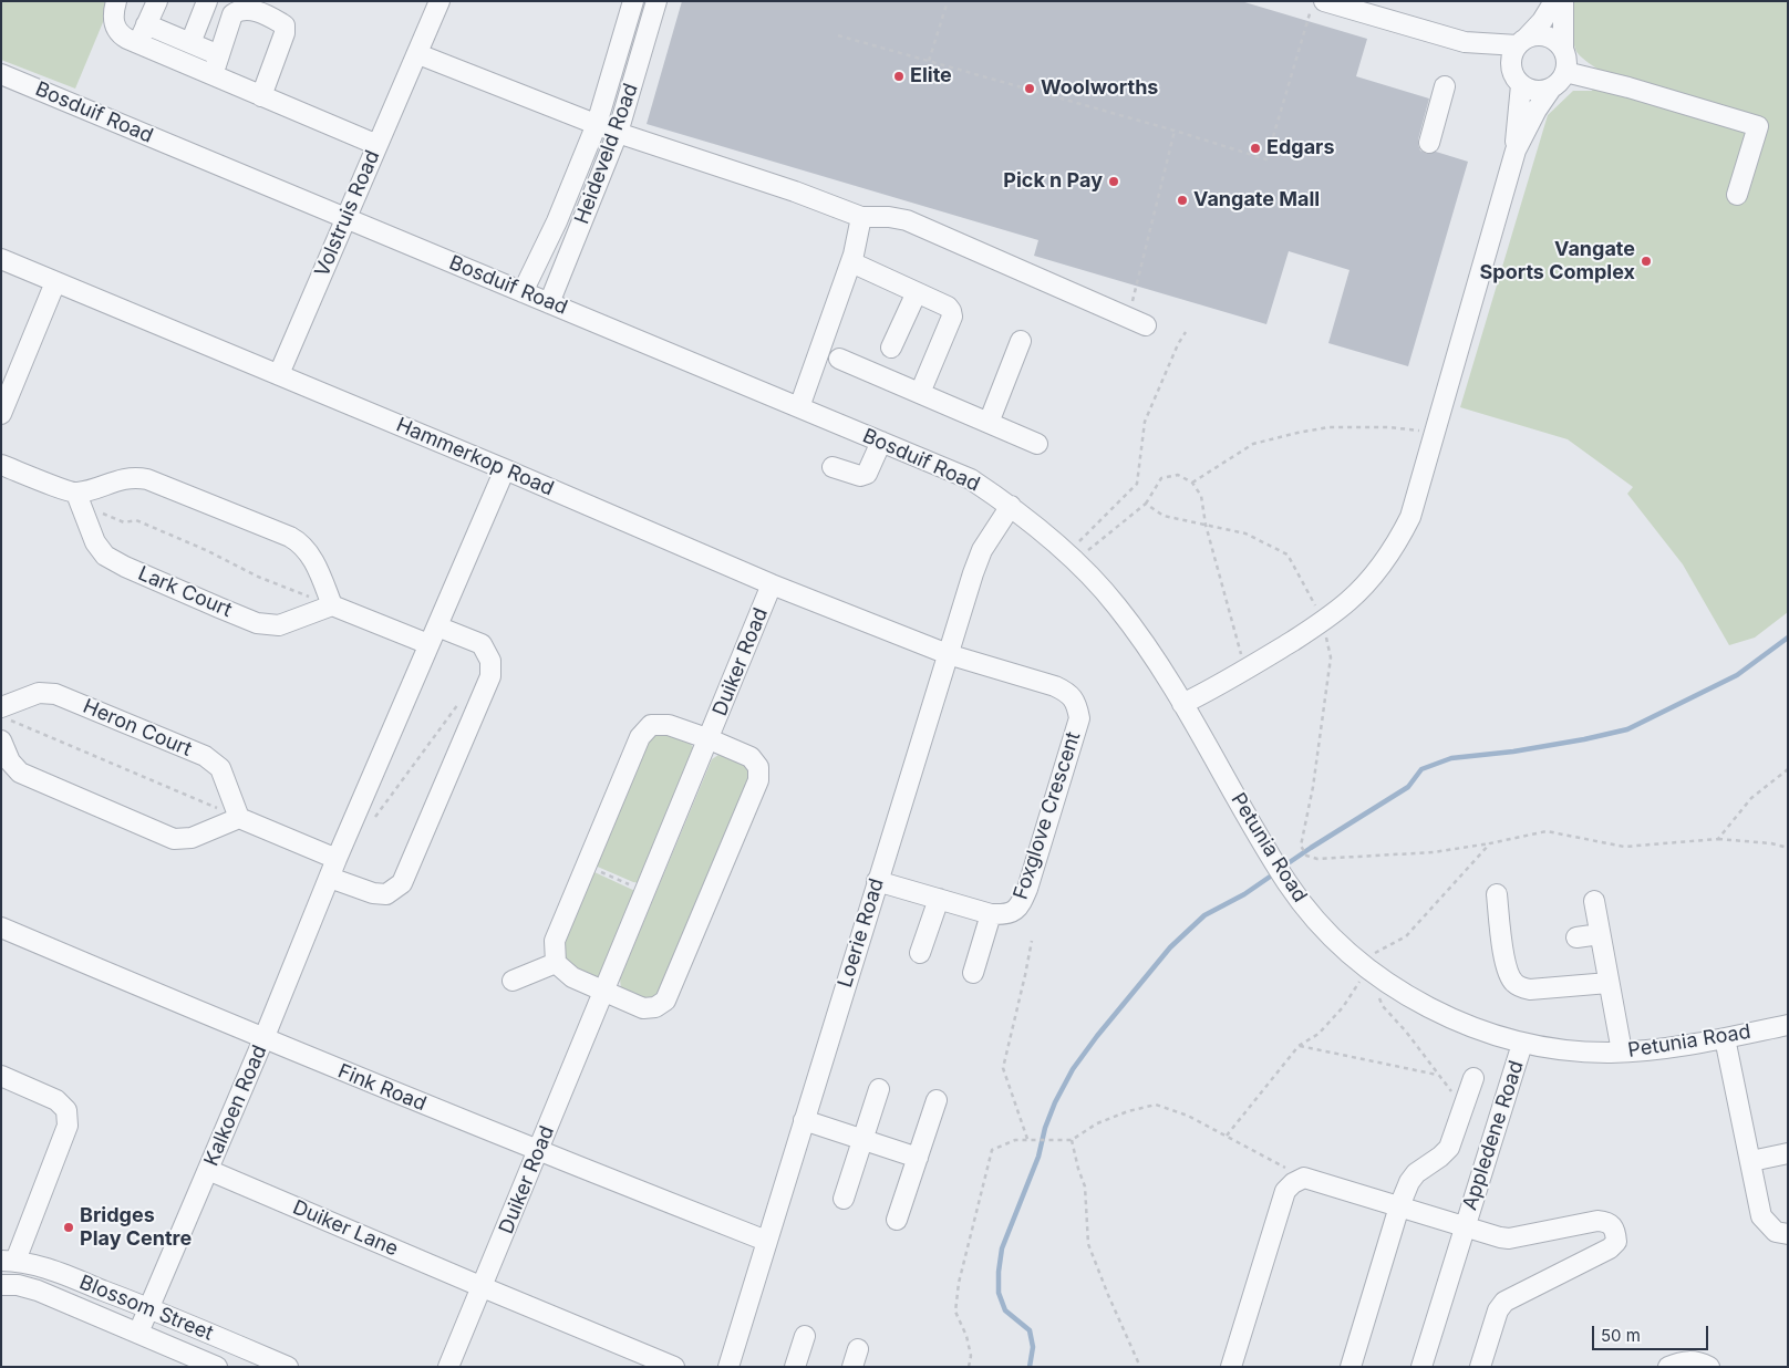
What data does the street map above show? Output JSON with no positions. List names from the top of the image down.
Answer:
{
  "streets": {
    "street": [
      "Bosduif Road",
      "Heideveld Road",
      "Volstruis Road",
      "Hammerkop Road",
      "Lark Court",
      "Duiker Road",
      "Heron Court",
      "Foxglove Crescent",
      "Petunia Road",
      "Loerie Road",
      "Fink Road",
      "Kalkoen Road",
      "Appledene Road",
      "Duiker Lane",
      "Blossom Street"
    ]
  },
  "crossings": [
    ["Bosduif Road", "Heideveld Road"],
    ["Bosduif Road", "Volstruis Road"],
    ["Bosduif Road", "Petunia Road"],
    ["Bosduif Road", "Loerie Road"],
    ["Volstruis Road", "Hammerkop Road"],
    ["Hammerkop Road", "Duiker Road"],
    ["Hammerkop Road", "Foxglove Crescent"],
    ["Hammerkop Road", "Loerie Road"],
    ["Hammerkop Road", "Kalkoen Road"],
    ["Duiker Road", "Fink Road"],
    ["Duiker Road", "Duiker Lane"],
    ["Foxglove Crescent", "Loerie Road"],
    ["Petunia Road", "Loerie Road"],
    ["Petunia Road", "Appledene Road"],
    ["Loerie Road", "Fink Road"],
    ["Fink Road", "Kalkoen Road"],
    ["Kalkoen Road", "Duiker Lane"],
    ["Kalkoen Road", "Blossom Street"]
  ],
  "places": [
    "Elite",
    "Woolworths",
    "Edgars",
    "Pick n Pay",
    "Vangate Mall",
    "Vangate Sports Complex",
    "Bridges Play Centre"
  ],
  "scale_bar": "50 m"
}
